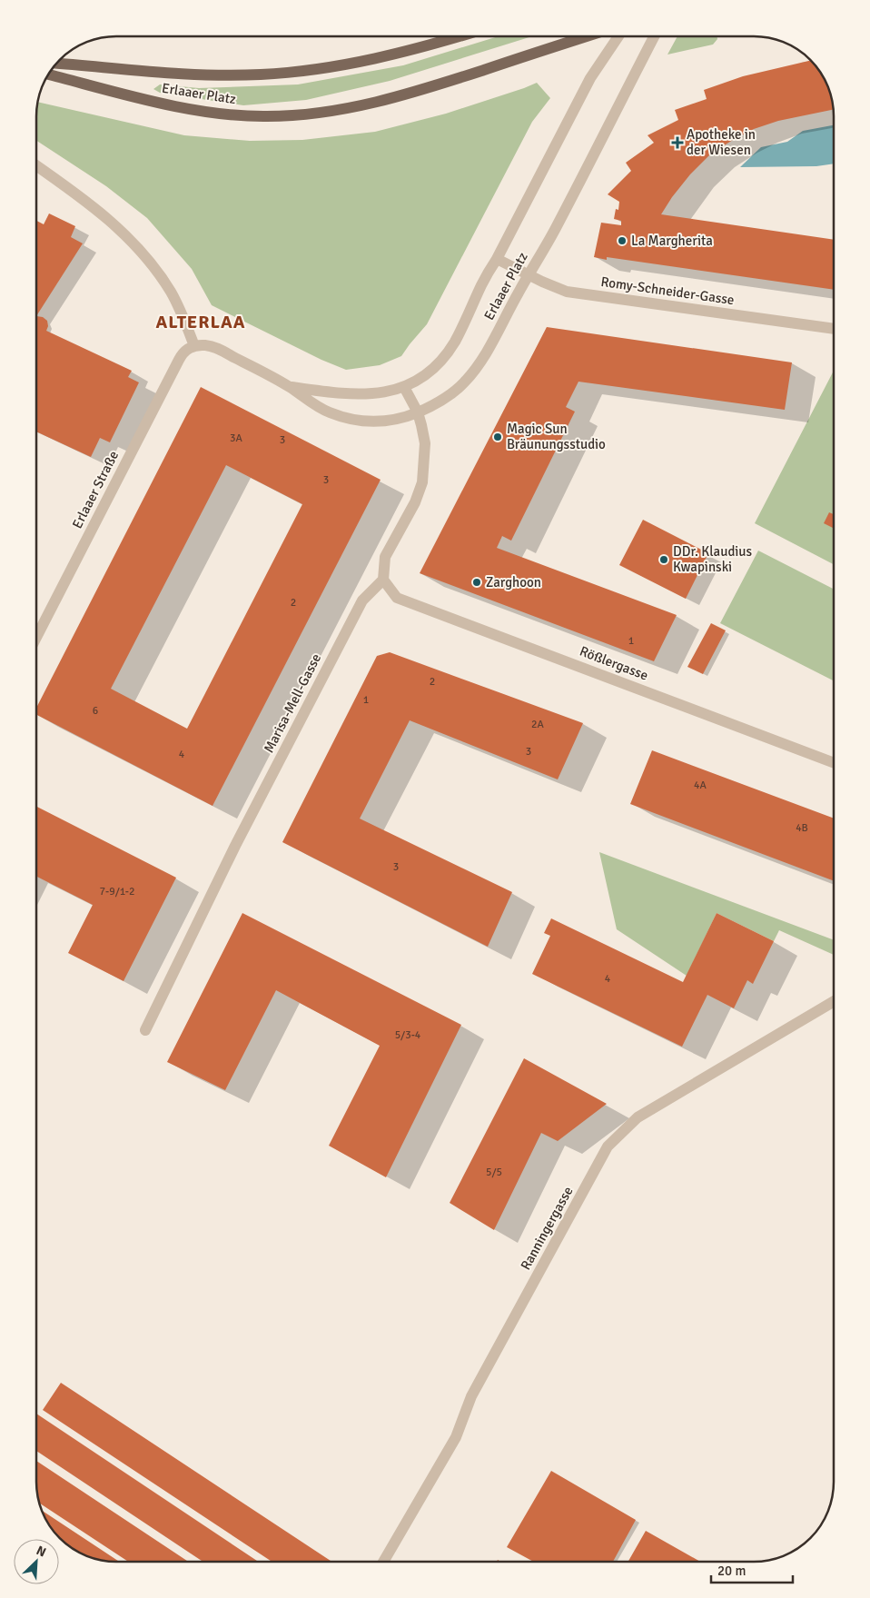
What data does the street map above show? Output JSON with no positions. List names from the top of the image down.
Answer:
{
  "streets": {
    "main road": ["Erlaaer Platz"],
    "street": [
      "Romy-Schneider-Gasse",
      "Erlaaer Straße",
      "Rößlergasse",
      "Marisa-Mell-Gasse",
      "Ranningergasse"
    ]
  },
  "crossings": [
    ["Erlaaer Platz", "Romy-Schneider-Gasse"],
    ["Erlaaer Platz", "Erlaaer Straße"],
    ["Rößlergasse", "Marisa-Mell-Gasse"]
  ],
  "districts": ["ALTERLAA"],
  "places": {
    "health": ["Apotheke in der Wiesen"],
    "other": [
      "La Margherita",
      "Magic Sun Bräunungsstudio",
      "DDr. Klaudius Kwapinski",
      "Zarghoon"
    ]
  },
  "house_numbers": [
    "3A",
    "3",
    "3",
    "2",
    "1",
    "2",
    "1",
    "6",
    "2A",
    "3",
    "4",
    "4A",
    "4B",
    "3",
    "7-9/1-2",
    "4",
    "5/3-4",
    "5/5"
  ],
  "scale_bar": "20 m",
  "north": "top right"
}
